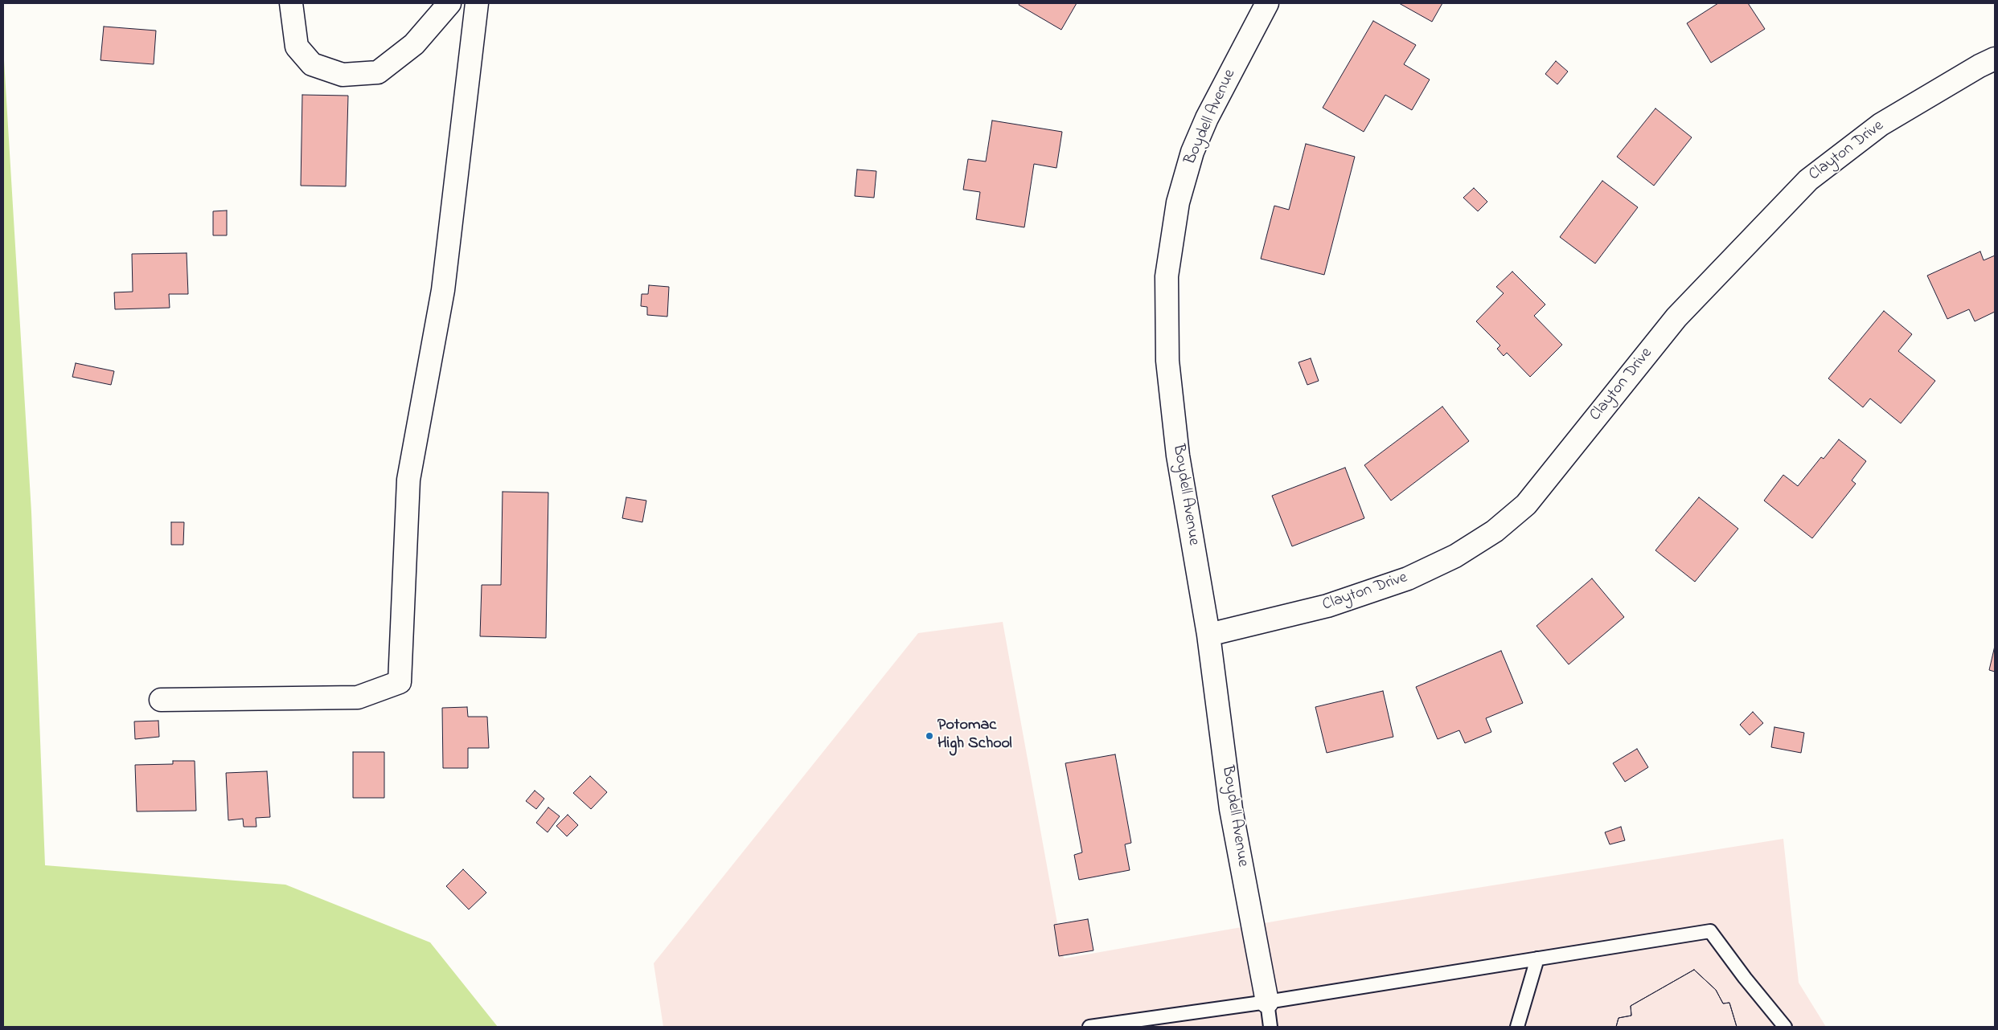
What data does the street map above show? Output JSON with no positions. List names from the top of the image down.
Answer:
{
  "streets": {
    "street": ["Boydell Avenue", "Clayton Drive"]
  },
  "crossings": [
    ["Boydell Avenue", "Clayton Drive"]
  ],
  "places": ["Potomac High School"]
}
